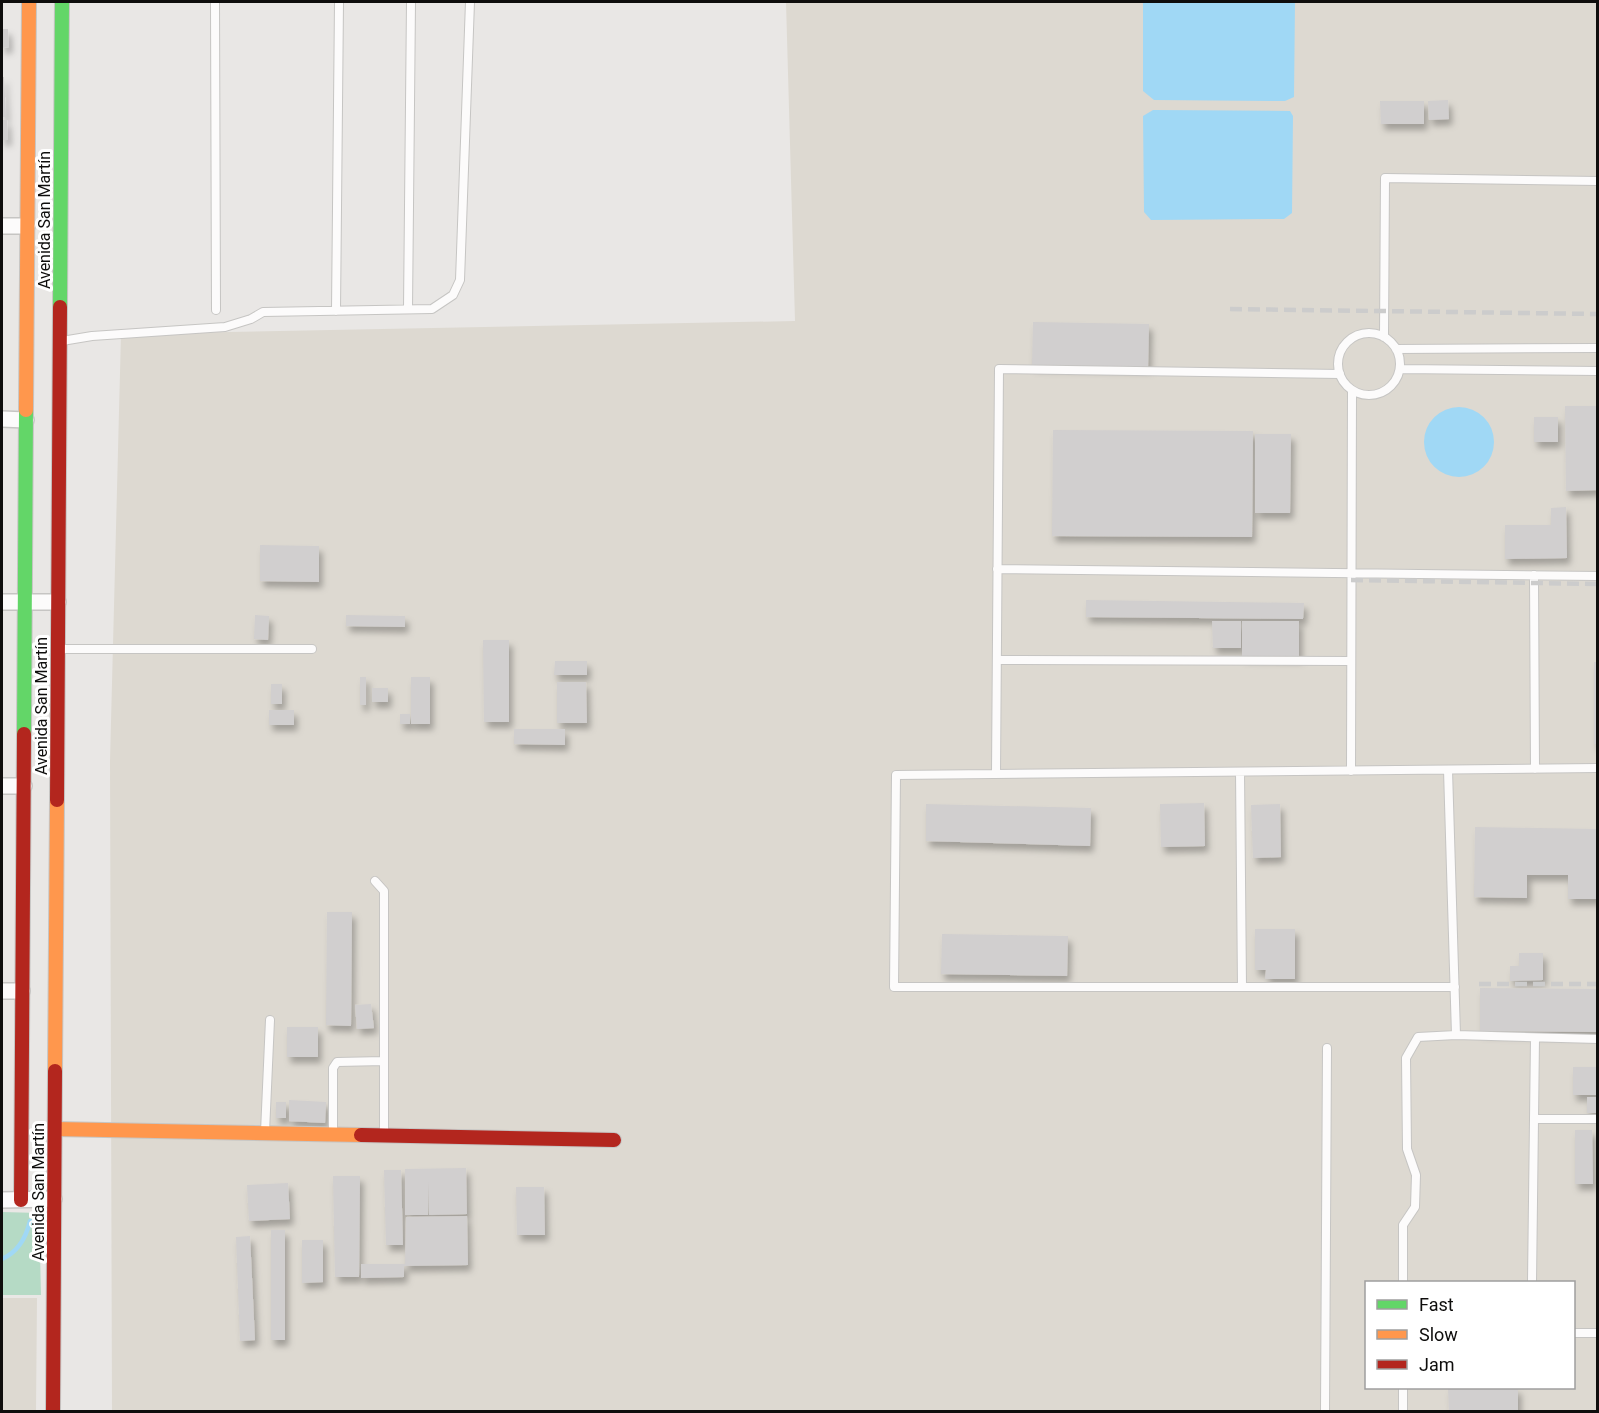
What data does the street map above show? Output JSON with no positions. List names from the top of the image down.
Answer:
{
  "streets": {
    "street": ["Avenida San Martín"]
  },
  "legend": ["Fast", "Slow", "Jam"]
}
